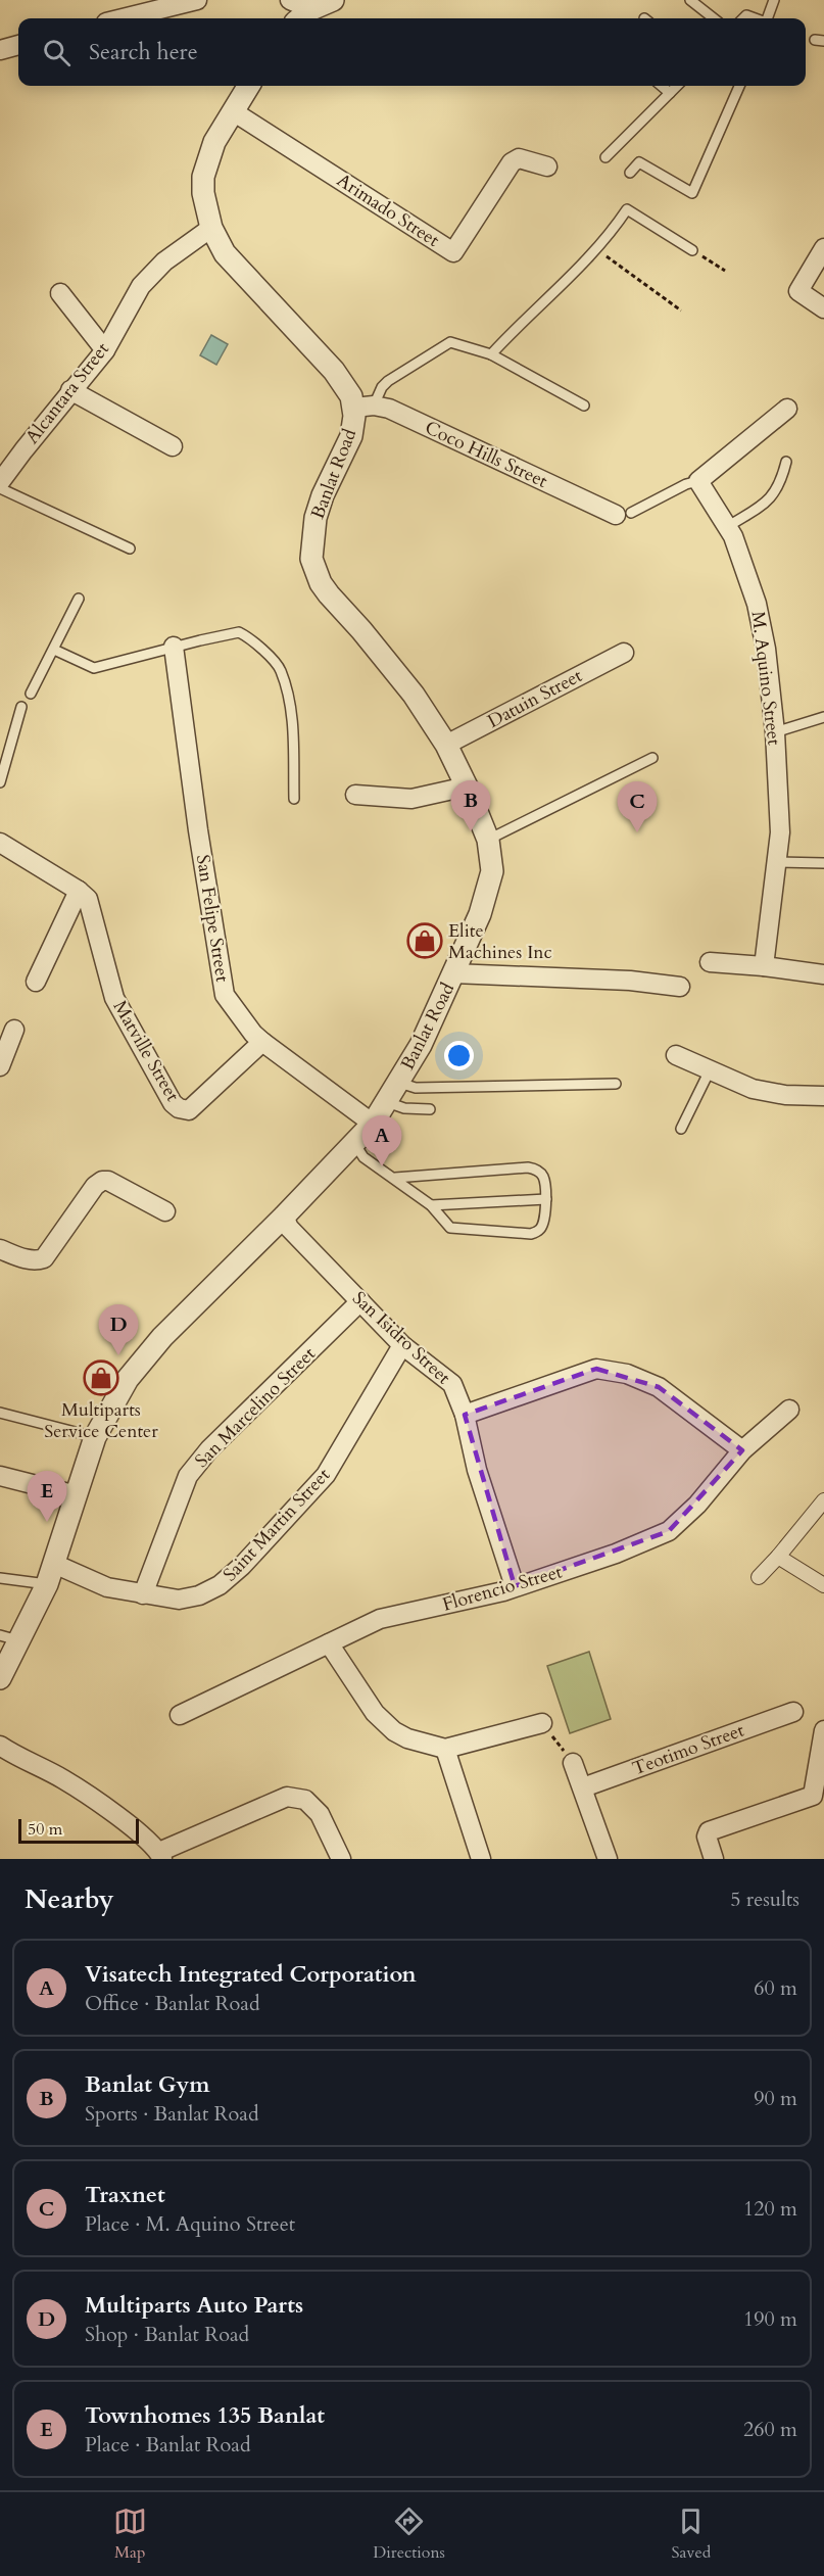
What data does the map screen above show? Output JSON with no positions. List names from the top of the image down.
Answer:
{
  "streets": {
    "street": [
      "Arimado Street",
      "Alcantara Street",
      "Coco Hills Street",
      "Banlat Road",
      "M. Aquino Street",
      "Datuin Street",
      "San Felipe Street",
      "Matville Street",
      "San Isidro Street",
      "San Marcelino Street",
      "Saint Martin Street",
      "Florencio Street",
      "Teotimo Street"
    ]
  },
  "crossings": [
    ["Arimado Street", "Banlat Road"],
    ["Alcantara Street", "Banlat Road"],
    ["Coco Hills Street", "Banlat Road"],
    ["Banlat Road", "Datuin Street"],
    ["Banlat Road", "San Felipe Street"],
    ["Banlat Road", "San Isidro Street"],
    ["Banlat Road", "Saint Martin Street"],
    ["San Felipe Street", "Matville Street"],
    ["San Isidro Street", "San Marcelino Street"],
    ["San Isidro Street", "Saint Martin Street"],
    ["San Isidro Street", "Florencio Street"],
    ["San Marcelino Street", "Saint Martin Street"]
  ],
  "places": {
    "shop": ["Elite Machines Inc", "Multiparts Service Center"]
  },
  "scale_bar": "50 m",
  "page": {
    "search": "Search here",
    "pins": [
      "B",
      "C",
      "A",
      "D",
      "E"
    ],
    "scale": "50 m",
    "heading": ["Nearby", "5 results"],
    "list": [
      {
        "mark": "A",
        "name": "Visatech Integrated Corporation",
        "note": "Office · Banlat Road",
        "value": "60 m"
      },
      {
        "mark": "B",
        "name": "Banlat Gym",
        "note": "Sports · Banlat Road",
        "value": "90 m"
      },
      {
        "mark": "C",
        "name": "Traxnet",
        "note": "Place · M. Aquino Street",
        "value": "120 m"
      },
      {
        "mark": "D",
        "name": "Multiparts Auto Parts",
        "note": "Shop · Banlat Road",
        "value": "190 m"
      },
      {
        "mark": "E",
        "name": "Townhomes 135 Banlat",
        "note": "Place · Banlat Road",
        "value": "260 m"
      }
    ],
    "nav": ["Map", "Directions", "Saved"]
  }
}
